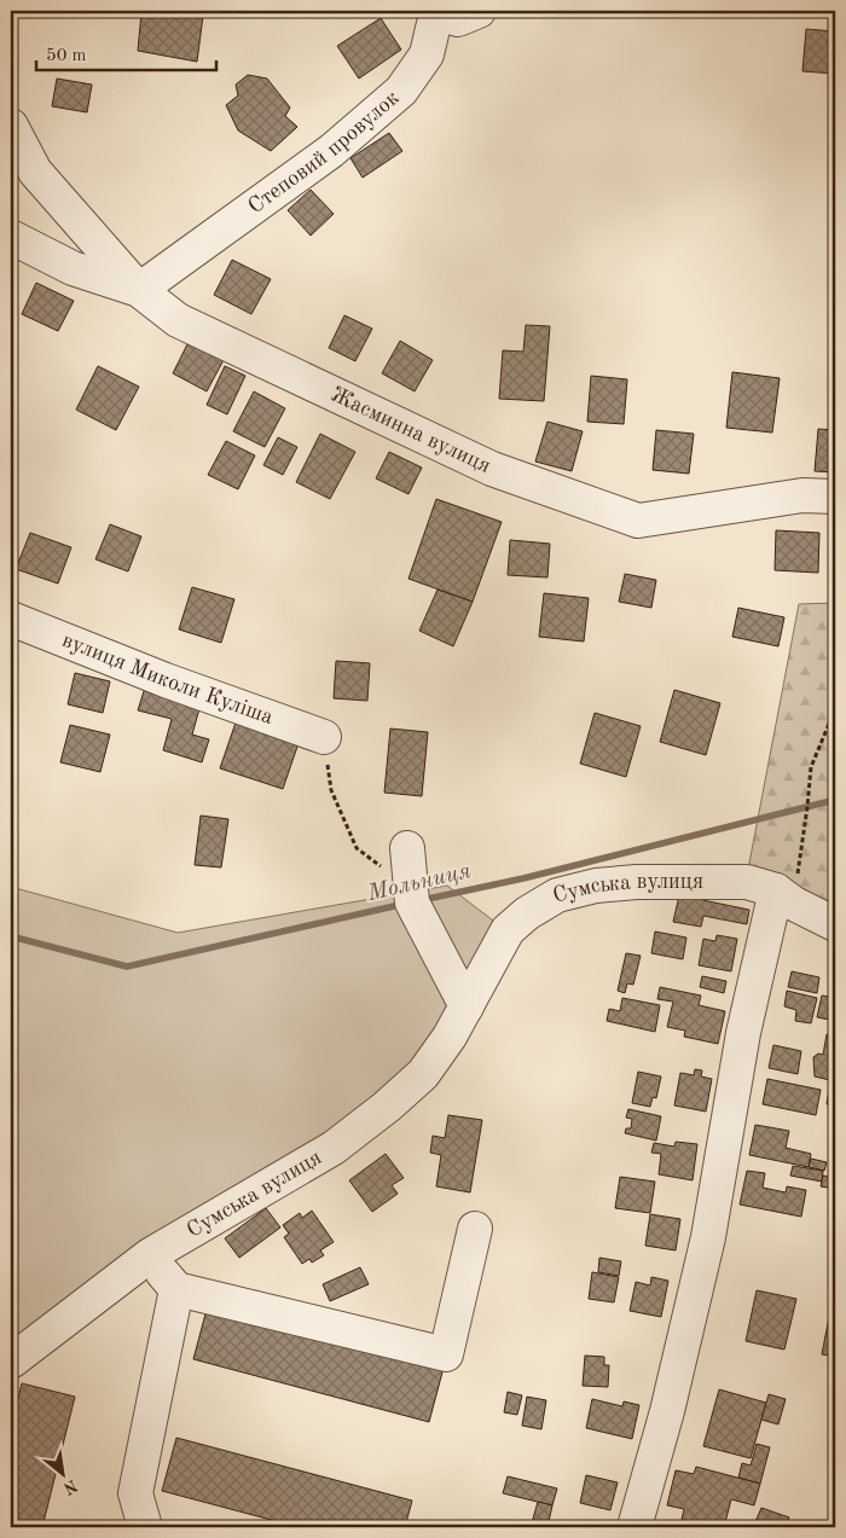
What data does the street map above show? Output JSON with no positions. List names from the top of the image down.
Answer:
{
  "streets": {
    "street": [
      "Степовий провулок",
      "Жасминна вулиця",
      "вулиця Миколи Куліша",
      "Сумська вулиця"
    ]
  },
  "crossings": [
    ["Степовий провулок", "Жасминна вулиця"]
  ],
  "water": ["Мольниця"],
  "scale_bar": "50 m",
  "north": "bottom right"
}
